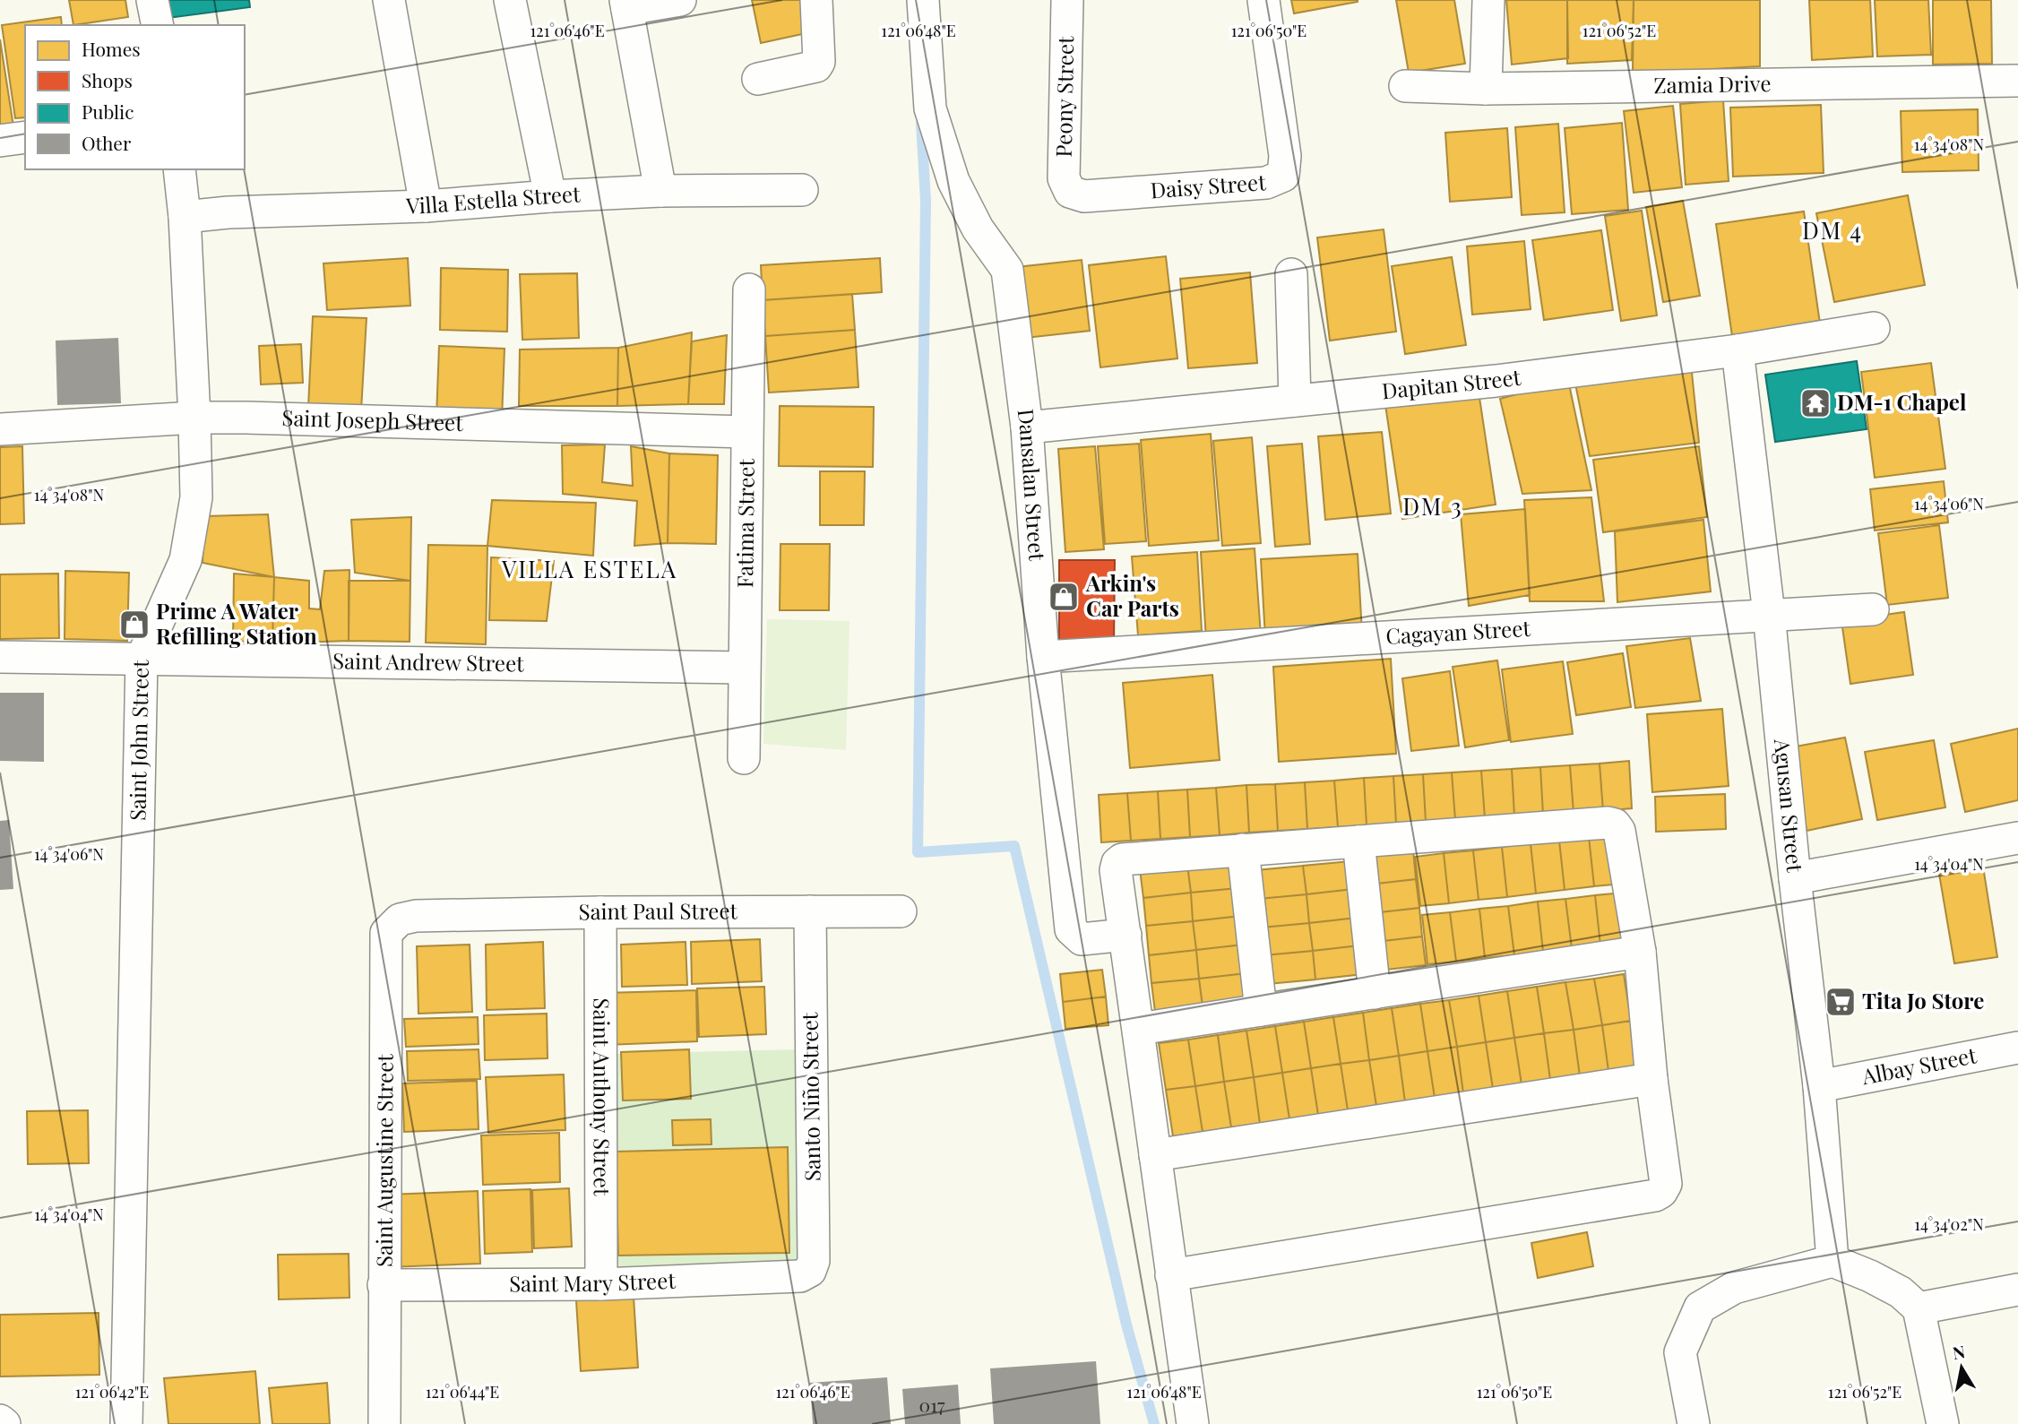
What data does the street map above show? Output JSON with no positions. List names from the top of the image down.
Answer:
{
  "streets": {
    "street": [
      "Zamia Drive",
      "Peony Street",
      "Daisy Street",
      "Villa Estella Street",
      "Dapitan Street",
      "Saint Joseph Street",
      "Dansalan Street",
      "Fatima Street",
      "Cagayan Street",
      "Saint Andrew Street",
      "Saint John Street",
      "Agusan Street",
      "Saint Paul Street",
      "Albay Street",
      "Santo Niño Street",
      "Saint Anthony Street",
      "Saint Augustine Street",
      "Saint Mary Street"
    ]
  },
  "crossings": [
    ["Peony Street", "Daisy Street"],
    ["Villa Estella Street", "Saint John Street"],
    ["Dapitan Street", "Dansalan Street"],
    ["Dapitan Street", "Agusan Street"],
    ["Saint Joseph Street", "Fatima Street"],
    ["Saint Joseph Street", "Saint John Street"],
    ["Dansalan Street", "Cagayan Street"],
    ["Fatima Street", "Saint Andrew Street"],
    ["Cagayan Street", "Agusan Street"],
    ["Saint Andrew Street", "Saint John Street"],
    ["Agusan Street", "Albay Street"],
    ["Saint Paul Street", "Santo Niño Street"],
    ["Saint Paul Street", "Saint Anthony Street"],
    ["Saint Paul Street", "Saint Augustine Street"],
    ["Santo Niño Street", "Saint Mary Street"],
    ["Saint Anthony Street", "Saint Mary Street"],
    ["Saint Augustine Street", "Saint Mary Street"]
  ],
  "districts": ["DM 4", "DM 3", "VILLA ESTELA"],
  "places": {
    "temple": ["DM-1 Chapel"],
    "shop": ["Arkin's Car Parts", "Prime A Water Refilling Station"],
    "supermarket": ["Tita Jo Store"]
  },
  "house_numbers": ["017"],
  "legend": [
    "Homes",
    "Shops",
    "Public",
    "Other"
  ],
  "north": "top",
  "coordinates": [
    "121°06'46\"E",
    "121°06'48\"E",
    "121°06'50\"E",
    "121°06'52\"E",
    "14°34'08\"N",
    "14°34'06\"N",
    "14°34'04\"N",
    "14°34'02\"N",
    "121°06'42\"E",
    "121°06'44\"E"
  ]
}
